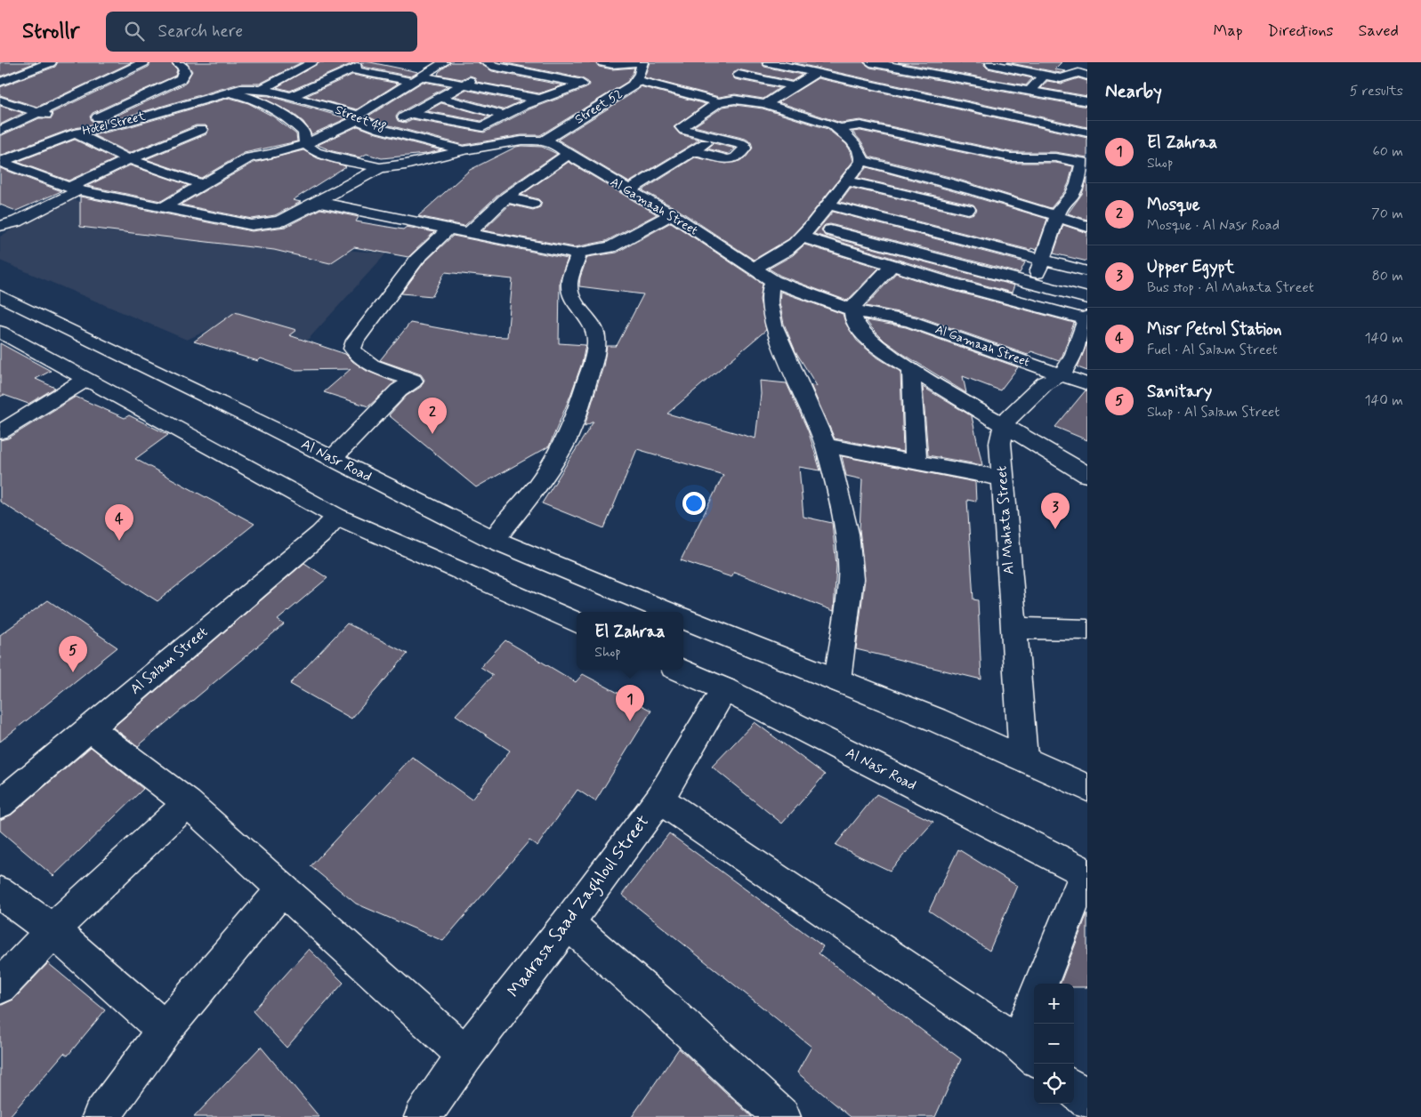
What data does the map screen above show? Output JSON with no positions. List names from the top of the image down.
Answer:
{
  "streets": {
    "street": [
      "Street 52",
      "Street 48",
      "Hotel Street",
      "Al Gamaah Street",
      "Al Nasr Road",
      "Al Mahata Street",
      "Al Salam Street",
      "Madrasa Saad Zaghloul Street"
    ]
  },
  "crossings": [
    ["Street 52", "Al Gamaah Street"],
    ["Street 48", "Hotel Street"],
    ["Street 48", "Al Gamaah Street"],
    ["Al Nasr Road", "Al Mahata Street"],
    ["Al Nasr Road", "Madrasa Saad Zaghloul Street"]
  ],
  "page": {
    "header": "Strollr",
    "search": "Search here",
    "nav": ["Map", "Directions", "Saved"],
    "heading": ["Nearby", "5 results"],
    "list": [
      {
        "mark": "1",
        "name": "El Zahraa",
        "note": "Shop",
        "value": "60 m"
      },
      {
        "mark": "2",
        "name": "Mosque",
        "note": "Mosque · Al Nasr Road",
        "value": "70 m"
      },
      {
        "mark": "3",
        "name": "Upper Egypt",
        "note": "Bus stop · Al Mahata Street",
        "value": "80 m"
      },
      {
        "mark": "4",
        "name": "Misr Petrol Station",
        "note": "Fuel · Al Salam Street",
        "value": "140 m"
      },
      {
        "mark": "5",
        "name": "Sanitary",
        "note": "Shop · Al Salam Street",
        "value": "140 m"
      }
    ],
    "pins": [
      "2",
      "3",
      "4",
      "5",
      "1"
    ],
    "popup": ["El Zahraa", "Shop"],
    "map_buttons": ["+", "−"]
  }
}
